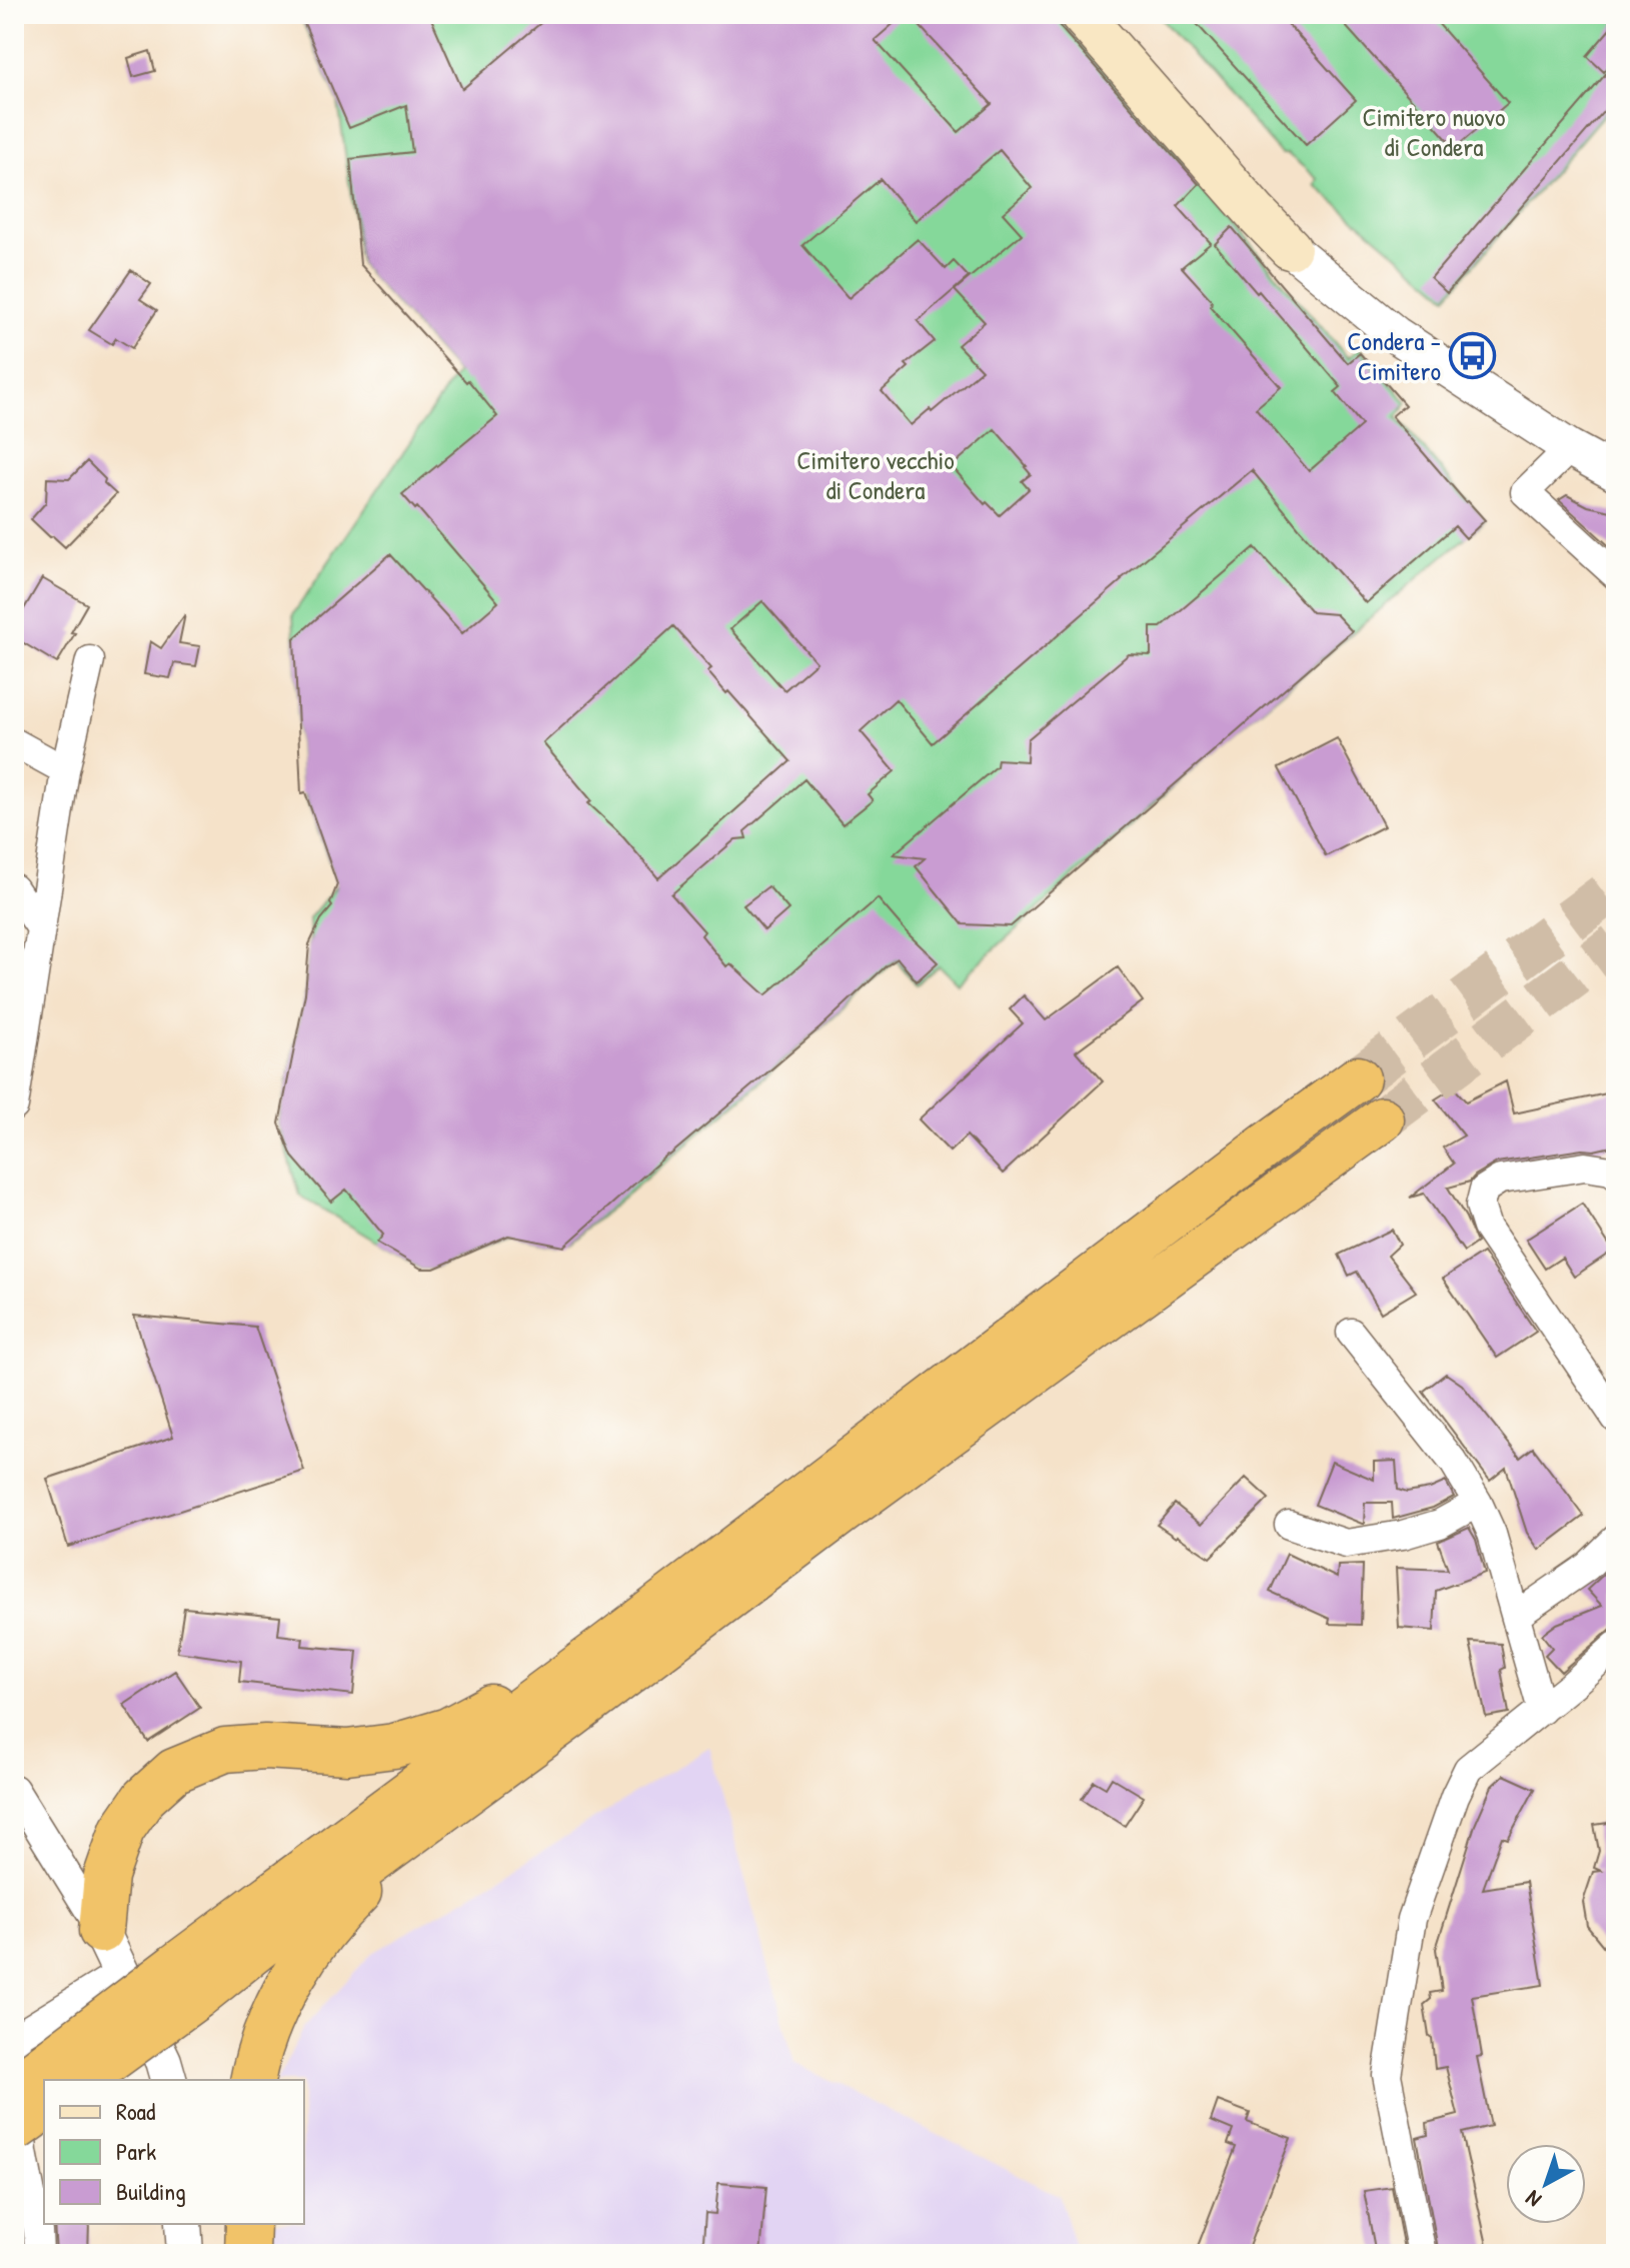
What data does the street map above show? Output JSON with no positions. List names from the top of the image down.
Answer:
{
  "parks": ["Cimitero nuovo di Condera", "Cimitero vecchio di Condera"],
  "places": {
    "bus stop": ["Condera - Cimitero"]
  },
  "legend": ["Road", "Park", "Building"],
  "north": "bottom left"
}
